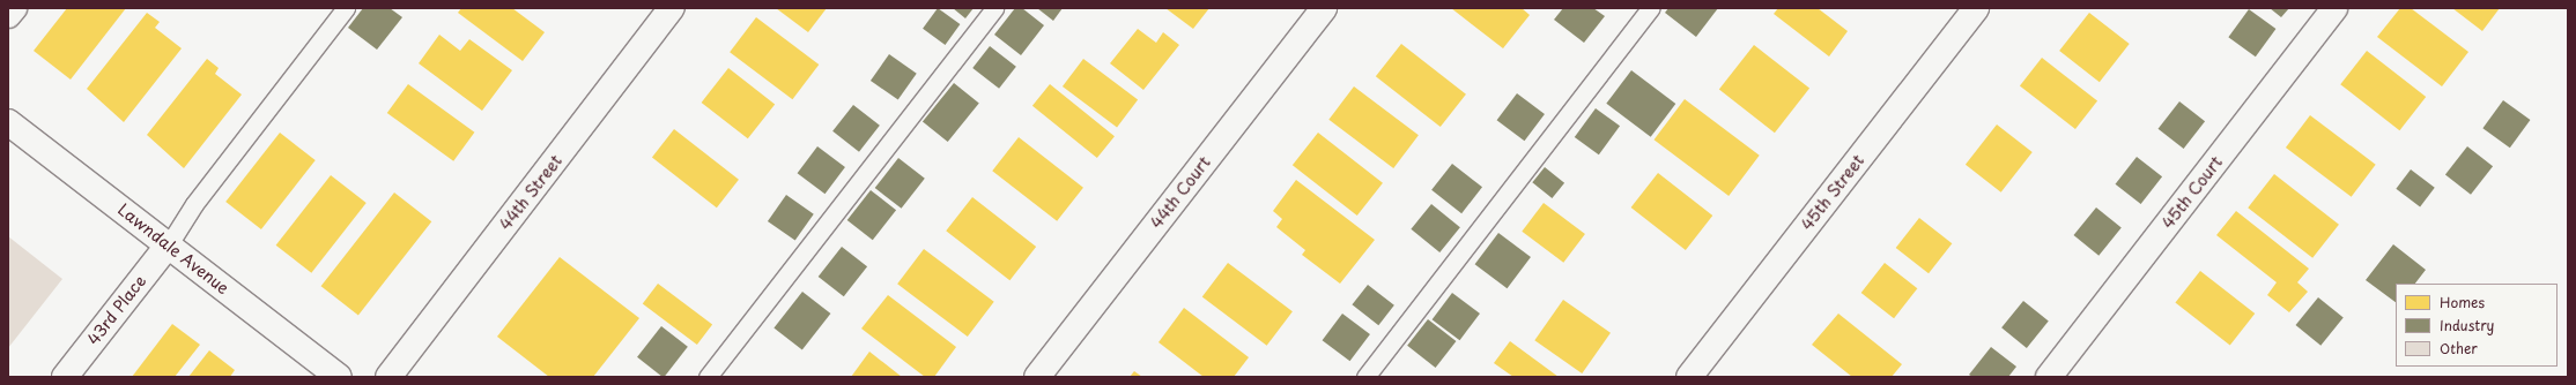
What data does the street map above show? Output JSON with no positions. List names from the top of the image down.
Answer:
{
  "streets": {
    "street": [
      "44th Street",
      "44th Court",
      "45th Street",
      "45th Court",
      "Lawndale Avenue",
      "43rd Place"
    ]
  },
  "crossings": [
    ["Lawndale Avenue", "43rd Place"]
  ],
  "legend": ["Homes", "Industry", "Other"]
}
